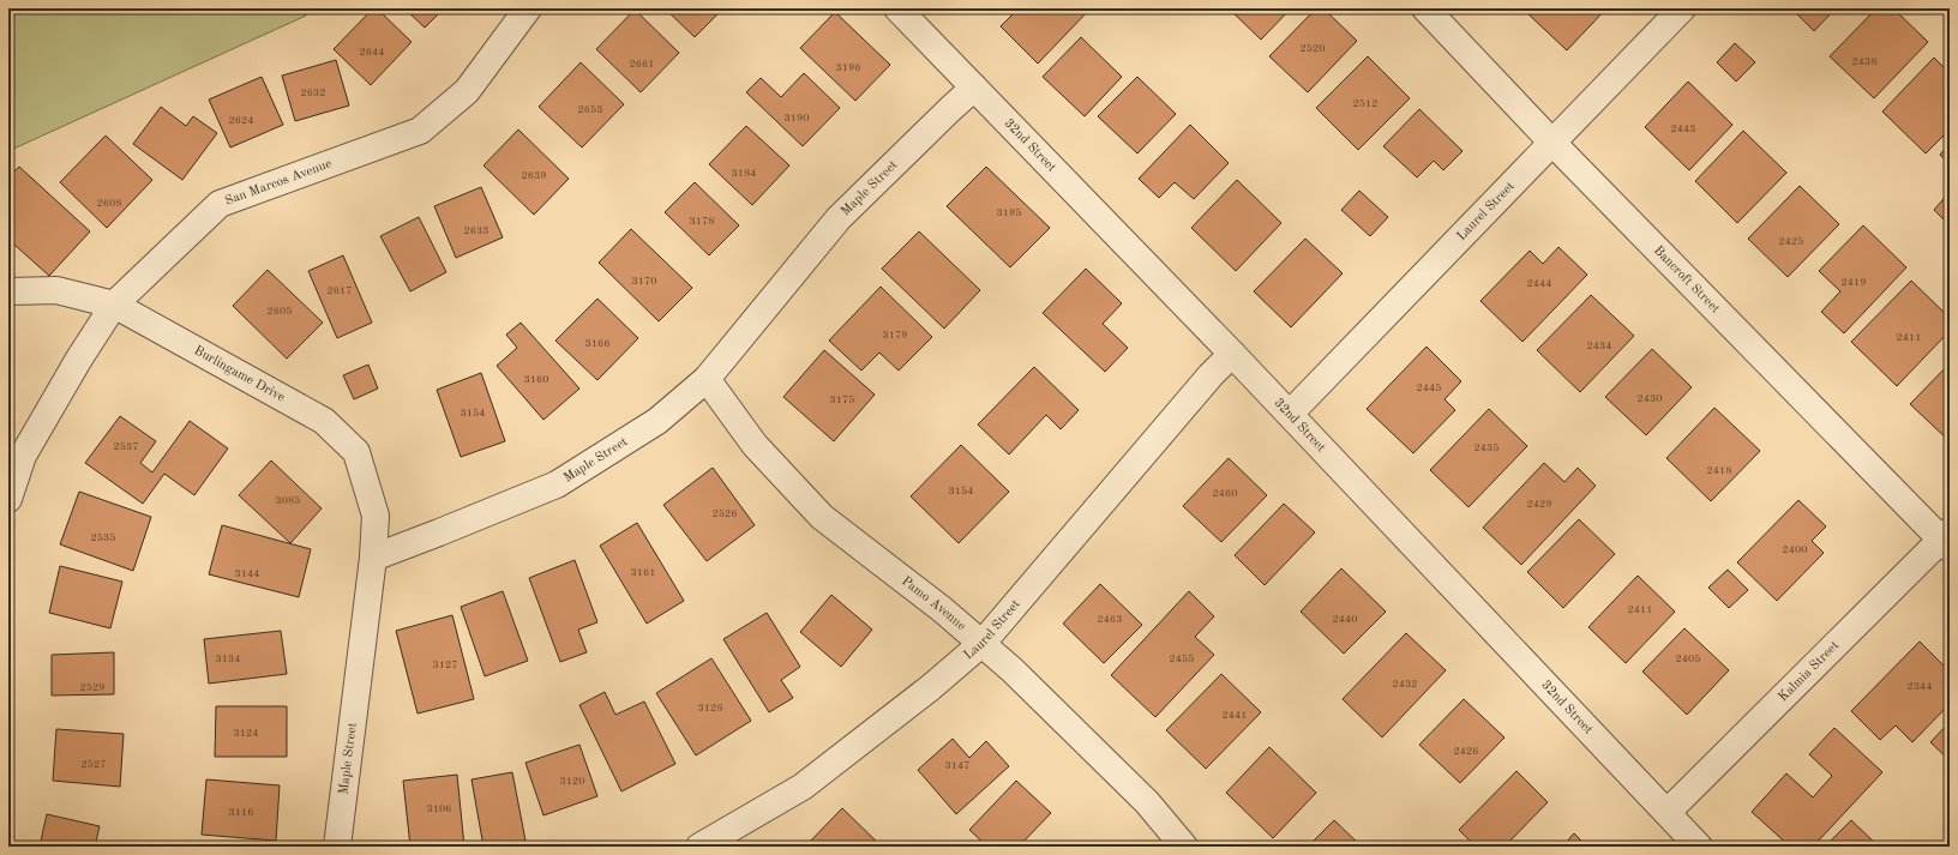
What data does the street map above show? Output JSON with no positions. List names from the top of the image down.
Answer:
{
  "streets": {
    "street": [
      "32nd Street",
      "San Marcos Avenue",
      "Maple Street",
      "Laurel Street",
      "Bancroft Street",
      "Burlingame Drive",
      "Pamo Avenue",
      "Kalmia Street"
    ]
  },
  "crossings": [
    ["32nd Street", "Maple Street"],
    ["32nd Street", "Laurel Street"],
    ["32nd Street", "Kalmia Street"],
    ["San Marcos Avenue", "Burlingame Drive"],
    ["Maple Street", "Burlingame Drive"],
    ["Maple Street", "Pamo Avenue"],
    ["Laurel Street", "Bancroft Street"],
    ["Laurel Street", "Pamo Avenue"],
    ["Bancroft Street", "Kalmia Street"]
  ],
  "house_numbers": [
    "2520",
    "2644",
    "2438",
    "2661",
    "3196",
    "2632",
    "2512",
    "2653",
    "3190",
    "2624",
    "2443",
    "3184",
    "2639",
    "2608",
    "3195",
    "3178",
    "2633",
    "2425",
    "3170",
    "2419",
    "2444",
    "2617",
    "2605",
    "3179",
    "2411",
    "3166",
    "2434",
    "3160",
    "2445",
    "2430",
    "3175",
    "3154",
    "2537",
    "2435",
    "2418",
    "3154",
    "2460",
    "3085",
    "2429",
    "2526",
    "2535",
    "2400",
    "3161",
    "3144",
    "2411",
    "2463",
    "2440",
    "3134",
    "2455",
    "2405",
    "3127",
    "2432",
    "2344",
    "2529",
    "3128",
    "2441",
    "3124",
    "2426",
    "2527",
    "3147",
    "3120",
    "3106",
    "3116"
  ]
}
